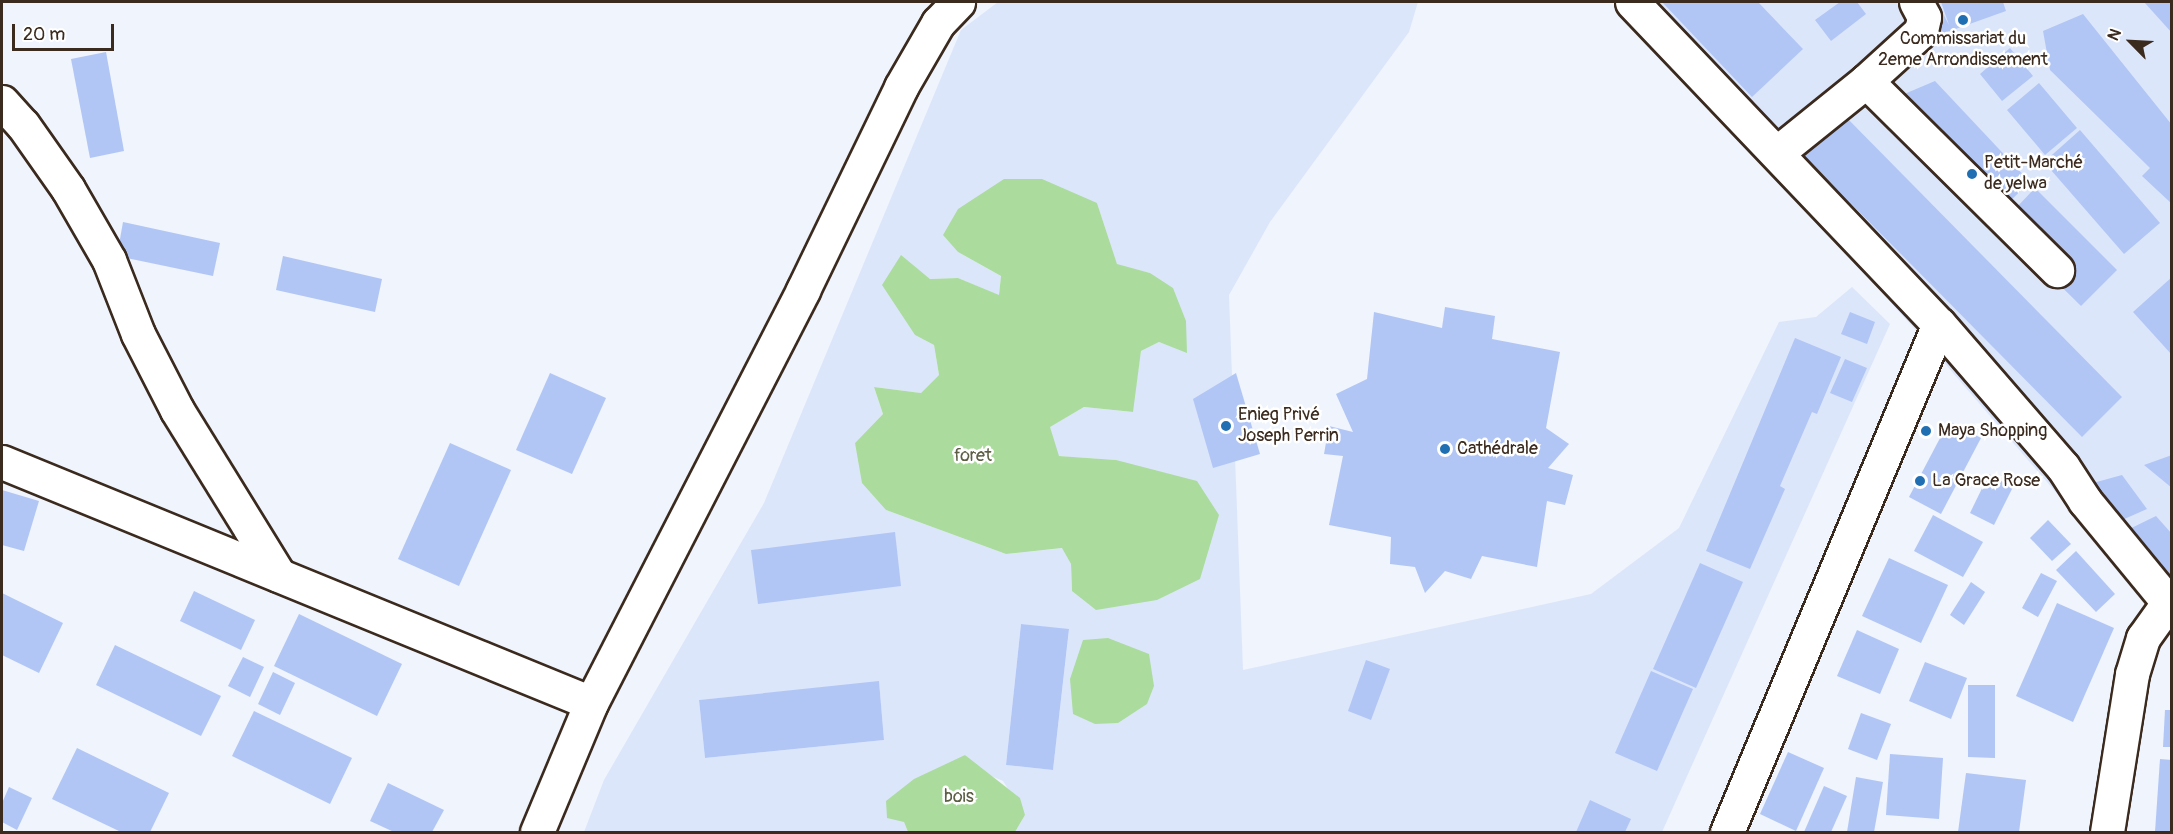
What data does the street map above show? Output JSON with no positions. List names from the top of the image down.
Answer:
{
  "parks": ["foret", "bois"],
  "places": [
    "Commissariat du 2eme Arrondissement",
    "Petit-Marché de yelwa",
    "Enieg Privé Joseph Perrin",
    "Maya Shopping",
    "Cathédrale",
    "La Grace Rose"
  ],
  "scale_bar": "20 m",
  "north": "top left"
}
